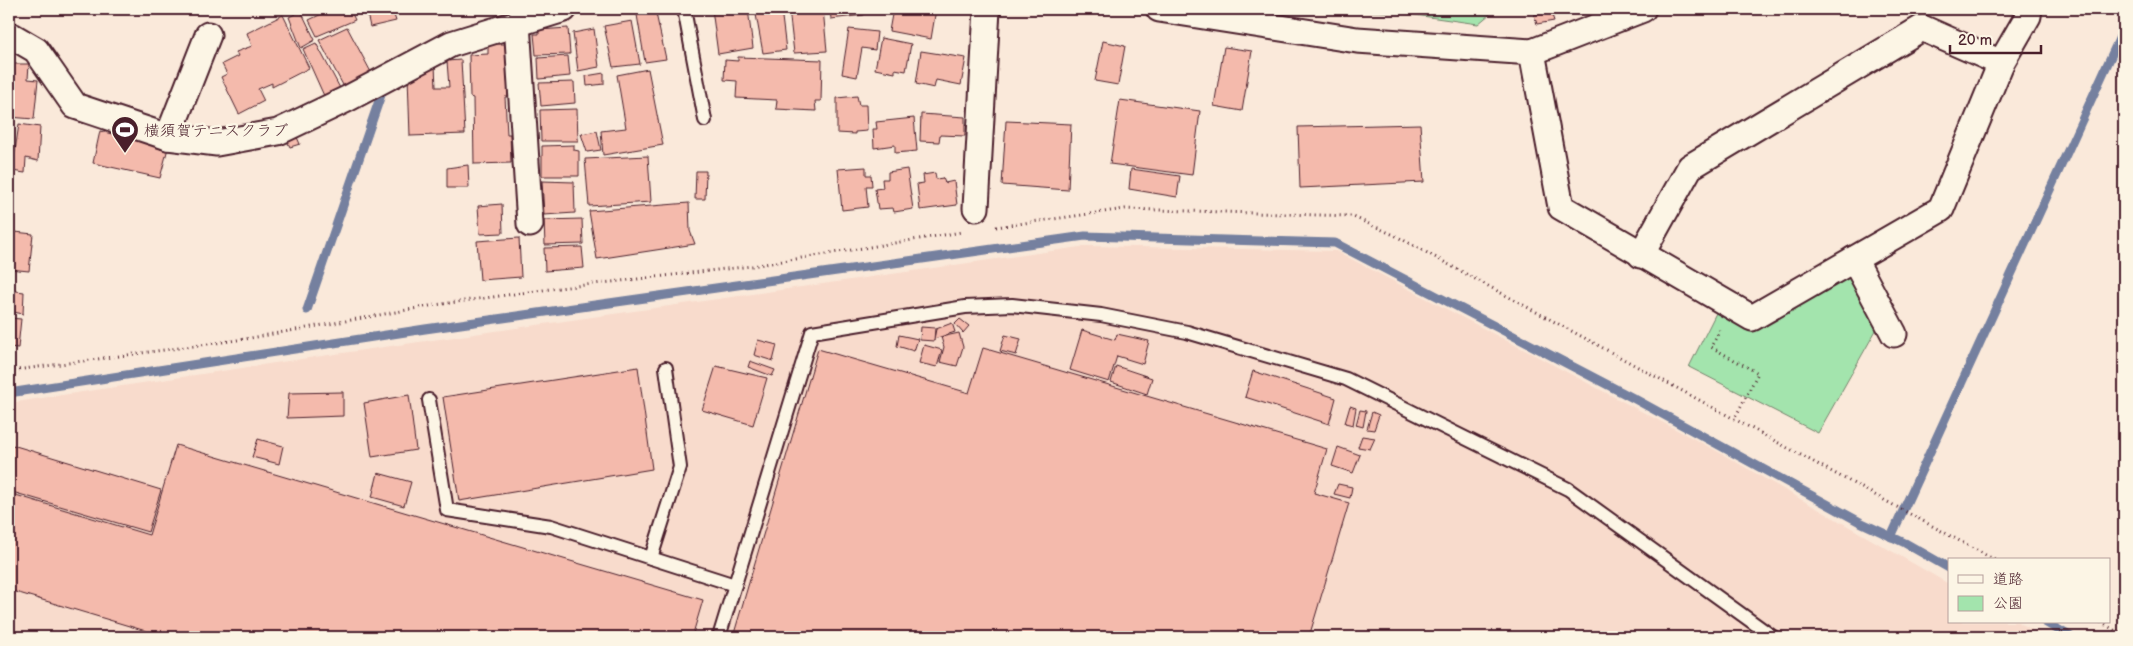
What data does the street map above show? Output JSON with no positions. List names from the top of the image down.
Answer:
{
  "places": {
    "sports": ["横須賀テニスクラブ"]
  },
  "legend": ["道路", "公園"],
  "scale_bar": "20 m"
}
